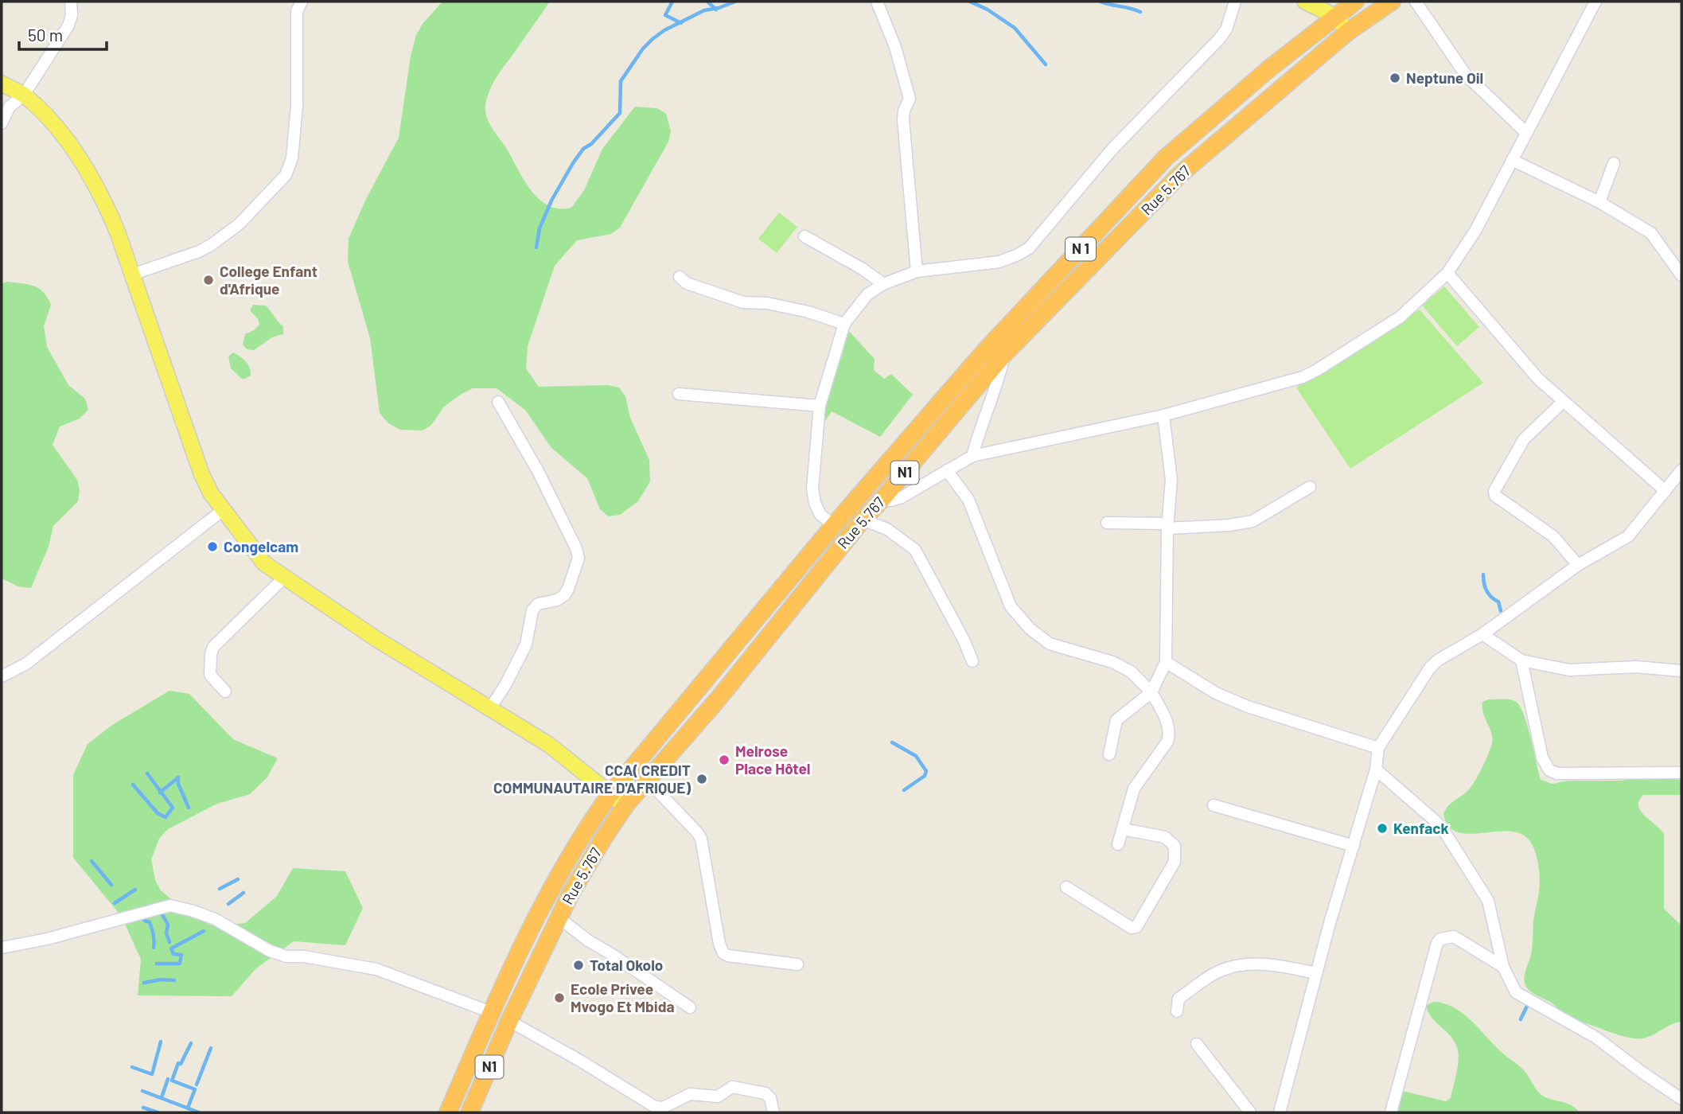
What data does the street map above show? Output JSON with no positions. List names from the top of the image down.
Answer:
{
  "streets": {
    "highway": ["Rue 5.767", "N 1", "N1"]
  },
  "places": [
    "Neptune Oil",
    "College Enfant d'Afrique",
    "Congelcam",
    "Melrose Place Hôtel",
    "CCA( CREDIT COMMUNAUTAIRE D'AFRIQUE)",
    "Kenfack",
    "Total Okolo",
    "Ecole Privee Mvogo Et Mbida"
  ],
  "scale_bar": "50 m"
}
